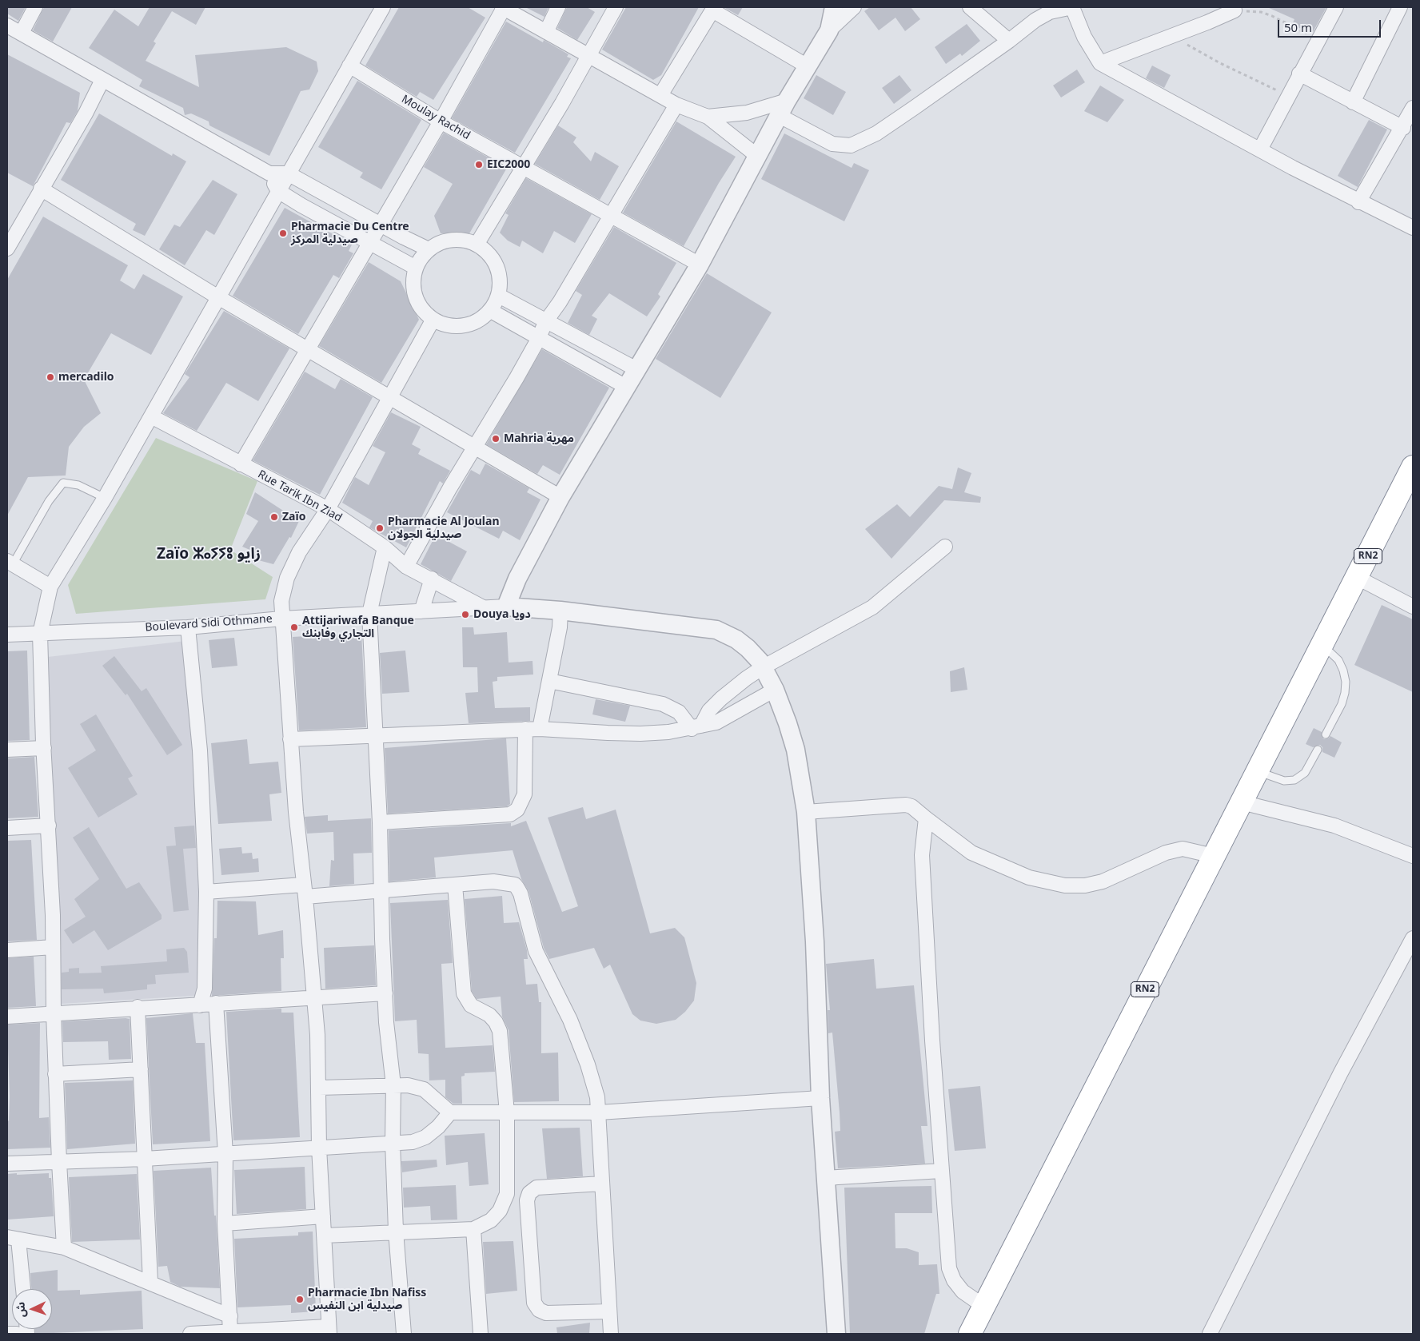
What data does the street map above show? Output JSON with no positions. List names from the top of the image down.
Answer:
{
  "streets": {
    "highway": ["RN2"],
    "street": ["Moulay Rachid", "Rue Tarik Ibn Ziad", "Boulevard Sidi Othmane"]
  },
  "crossings": [
    ["Rue Tarik Ibn Ziad", "Boulevard Sidi Othmane"]
  ],
  "districts": ["Zaïo ⵣⴰⵢⵢⵓ زايو"],
  "places": [
    "EIC2000",
    "Pharmacie Du Centre صيدلية المركز",
    "mercadilo",
    "Mahria مهرية",
    "Zaïo",
    "Pharmacie Al Joulan صيدلية الجولان",
    "Douya دويا",
    "Attijariwafa Banque التجاري وفابنك",
    "Pharmacie Ibn Nafiss صيدلية ابن النفيس"
  ],
  "scale_bar": "50 m",
  "north": "left"
}
